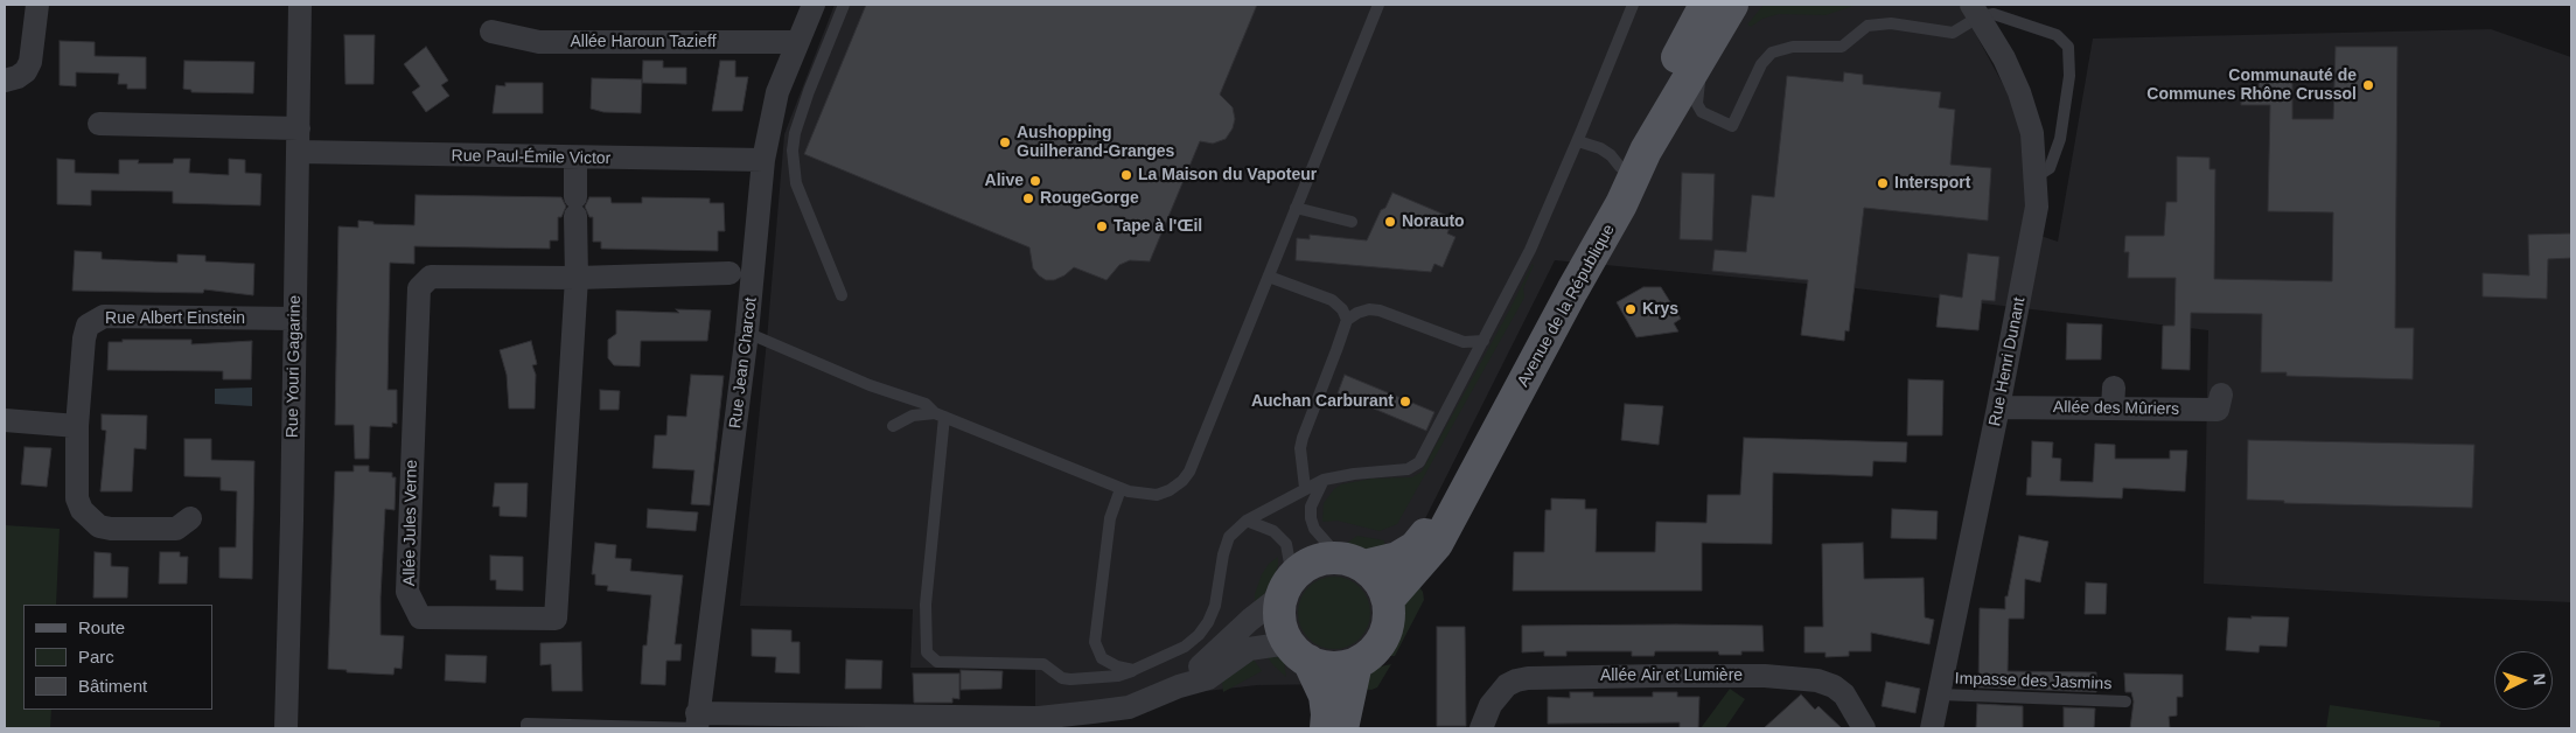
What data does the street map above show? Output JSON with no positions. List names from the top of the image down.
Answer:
{
  "streets": {
    "main road": ["Avenue de la République"],
    "street": [
      "Allée Haroun Tazieff",
      "Rue Paul-Émile Victor",
      "Rue Albert Einstein",
      "Rue Henri Dunant",
      "Rue Jean Charcot",
      "Rue Youri Gagarine",
      "Allée des Mûriers",
      "Allée Jules Verne",
      "Allée Air et Lumière"
    ],
    "lane": ["Impasse des Jasmins"]
  },
  "crossings": [
    ["Allée Haroun Tazieff", "Rue Jean Charcot"],
    ["Rue Paul-Émile Victor", "Rue Jean Charcot"],
    ["Rue Paul-Émile Victor", "Rue Youri Gagarine"],
    ["Rue Paul-Émile Victor", "Allée Jules Verne"],
    ["Rue Albert Einstein", "Rue Youri Gagarine"],
    ["Rue Henri Dunant", "Allée des Mûriers"],
    ["Rue Henri Dunant", "Impasse des Jasmins"]
  ],
  "places": [
    "Communauté de Communes Rhône Crussol",
    "Aushopping Guilherand-Granges",
    "La Maison du Vapoteur",
    "Alive",
    "Intersport",
    "RougeGorge",
    "Norauto",
    "Tape à l'Œil",
    "Krys",
    "Auchan Carburant"
  ],
  "legend": ["Route", "Parc", "Bâtiment"],
  "north": "right"
}
